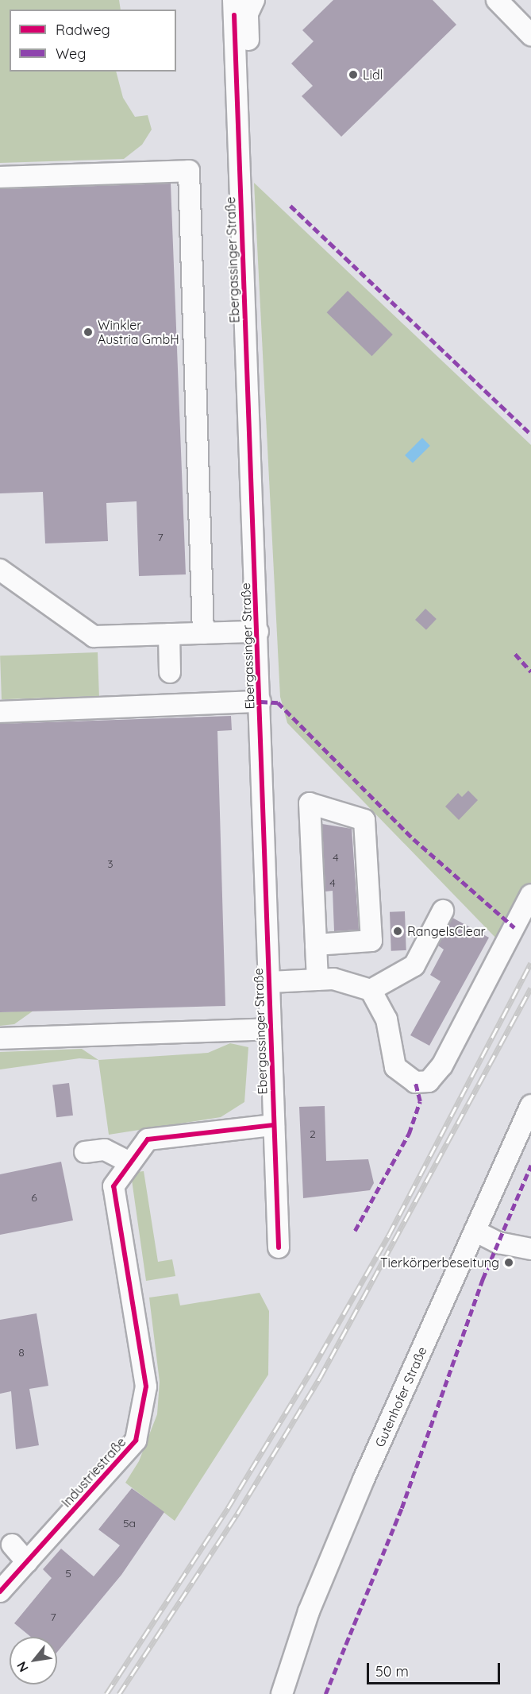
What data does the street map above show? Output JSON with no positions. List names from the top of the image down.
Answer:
{
  "streets": {
    "street": ["Ebergassinger Straße", "Gutenhofer Straße", "Industriestraße"]
  },
  "crossings": [
    ["Ebergassinger Straße", "Industriestraße"]
  ],
  "places": [
    "Lidl",
    "Winkler Austria GmbH",
    "RangeIsClear",
    "Tierkörperbeseitung"
  ],
  "house_numbers": [
    "7",
    "4",
    "3",
    "4",
    "2",
    "6",
    "8",
    "5a",
    "5",
    "7"
  ],
  "legend": ["Radweg", "Weg"],
  "scale_bar": "50 m",
  "north": "bottom left"
}
